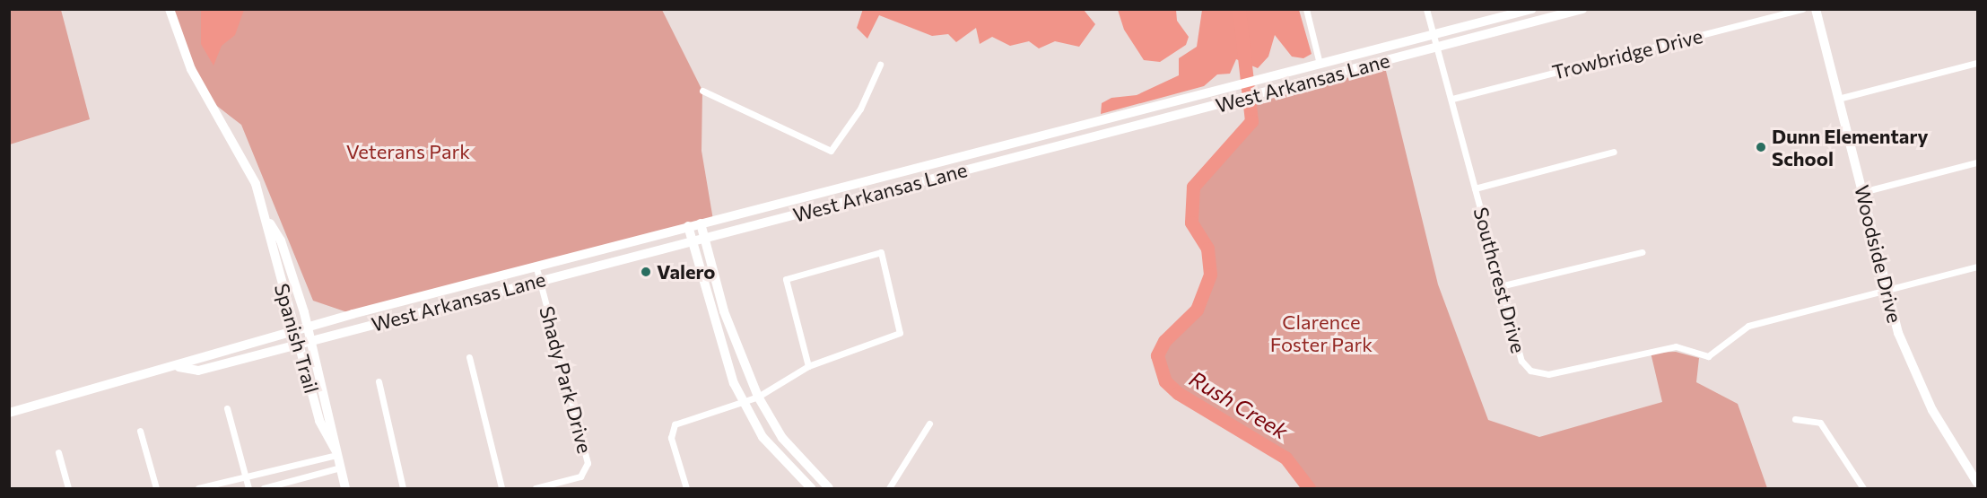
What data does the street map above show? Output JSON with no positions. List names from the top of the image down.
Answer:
{
  "streets": {
    "main road": ["West Arkansas Lane", "Woodside Drive", "Spanish Trail"],
    "street": ["Trowbridge Drive", "Southcrest Drive", "Shady Park Drive"]
  },
  "crossings": [
    ["Trowbridge Drive", "Southcrest Drive"],
    ["West Arkansas Lane", "Southcrest Drive"],
    ["West Arkansas Lane", "Spanish Trail"],
    ["West Arkansas Lane", "Shady Park Drive"],
    ["Woodside Drive", "Southcrest Drive"]
  ],
  "water": ["Rush Creek"],
  "parks": ["Veterans Park", "Clarence Foster Park"],
  "places": ["Dunn Elementary School", "Valero"]
}
